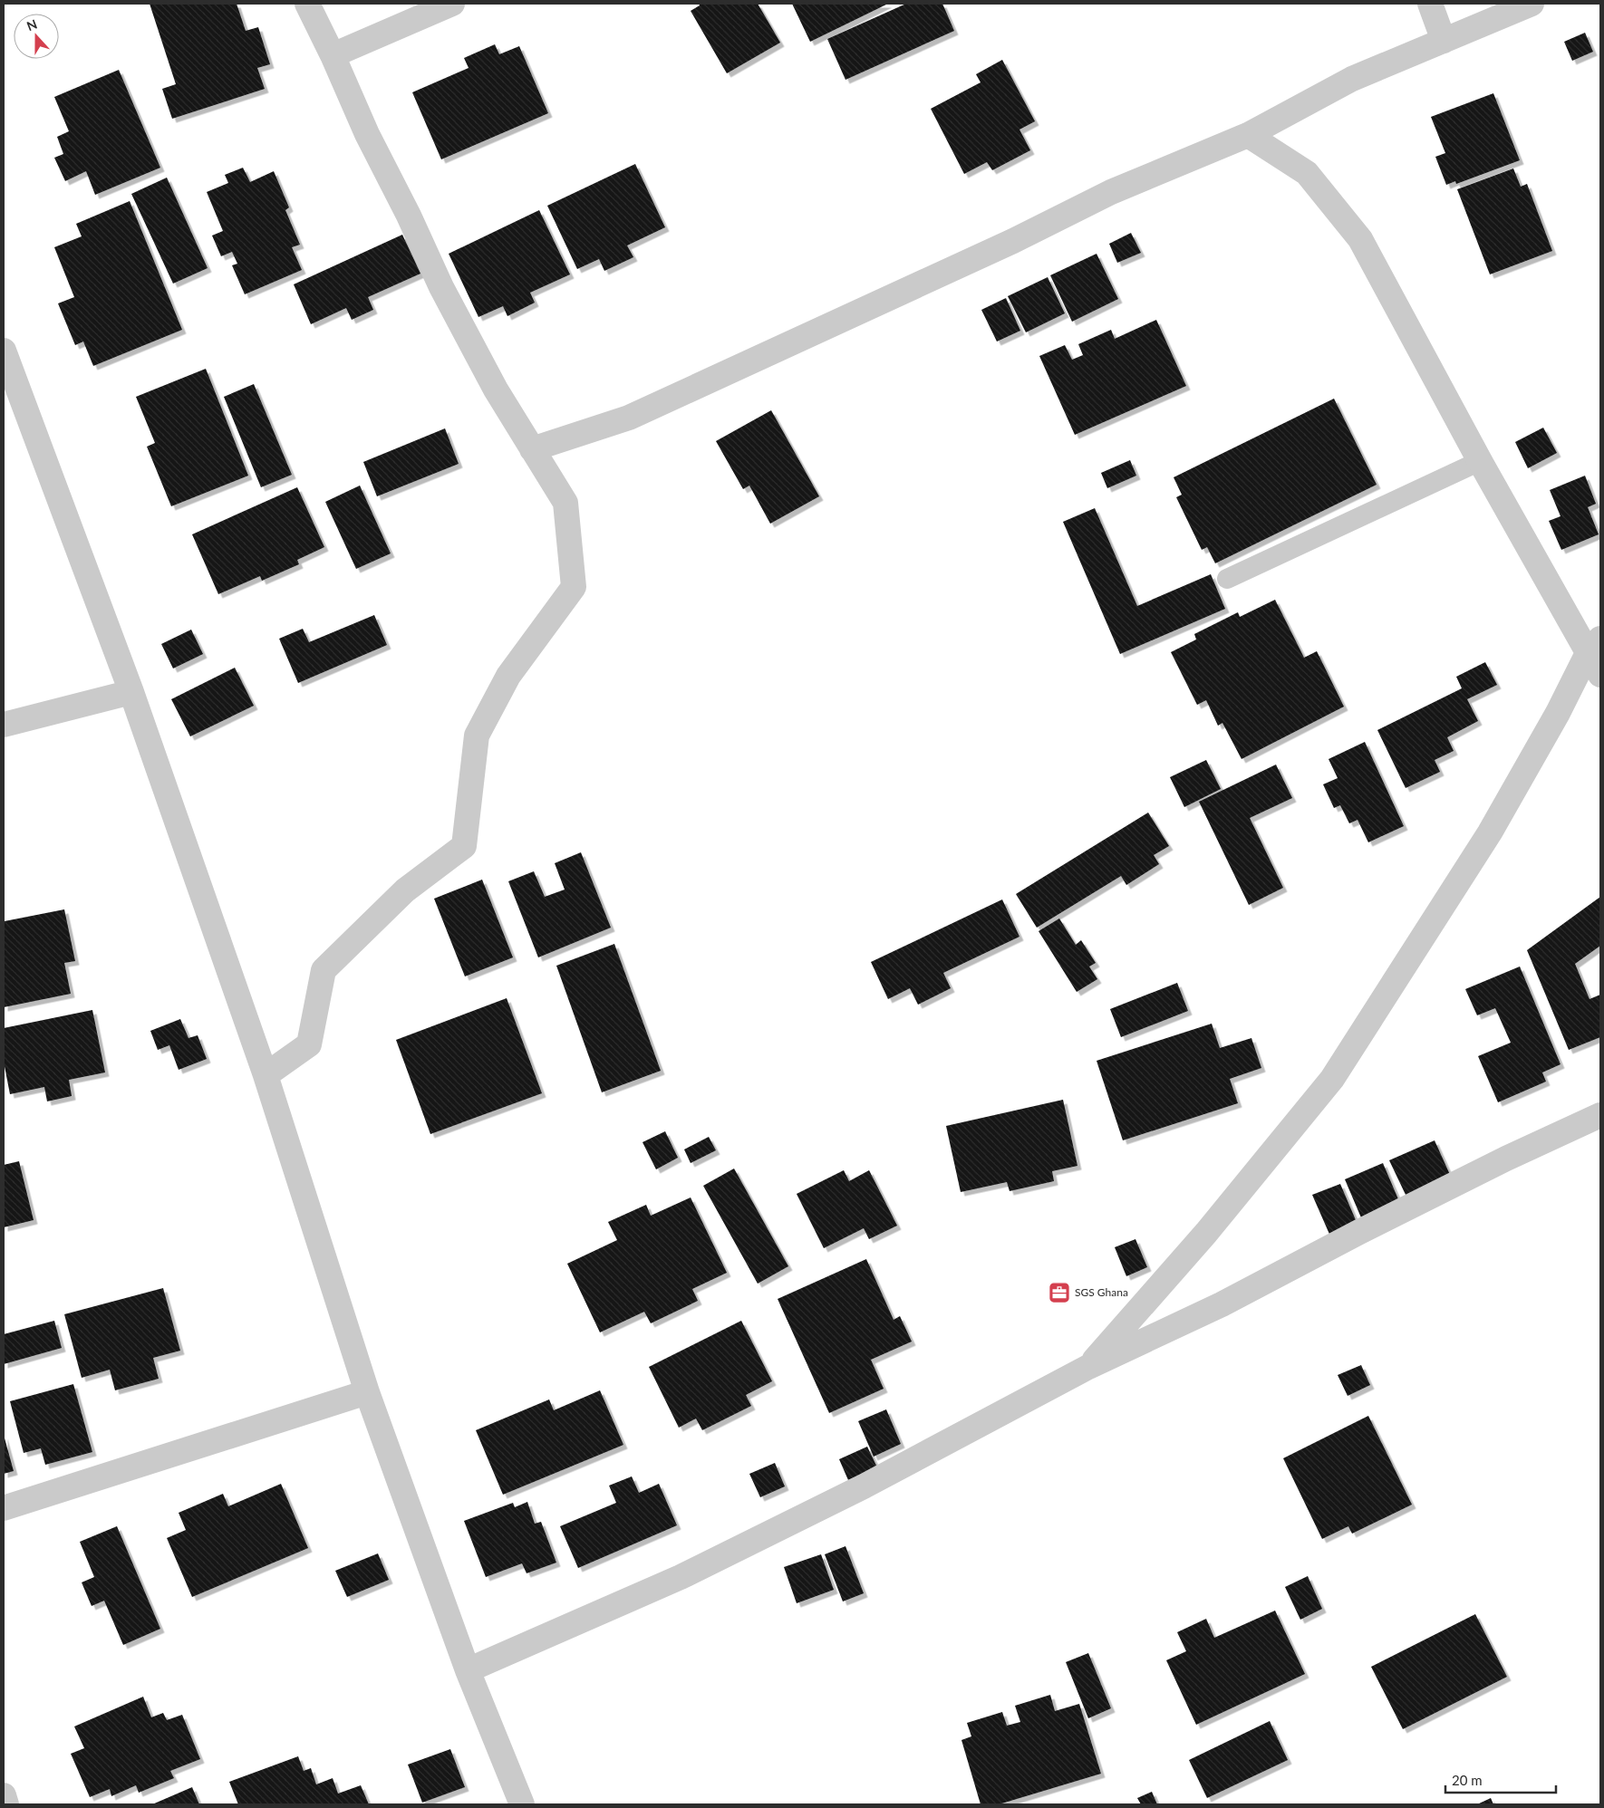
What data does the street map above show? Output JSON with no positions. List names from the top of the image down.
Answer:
{
  "places": {
    "office": ["SGS Ghana"]
  },
  "scale_bar": "20 m",
  "north": "top"
}
